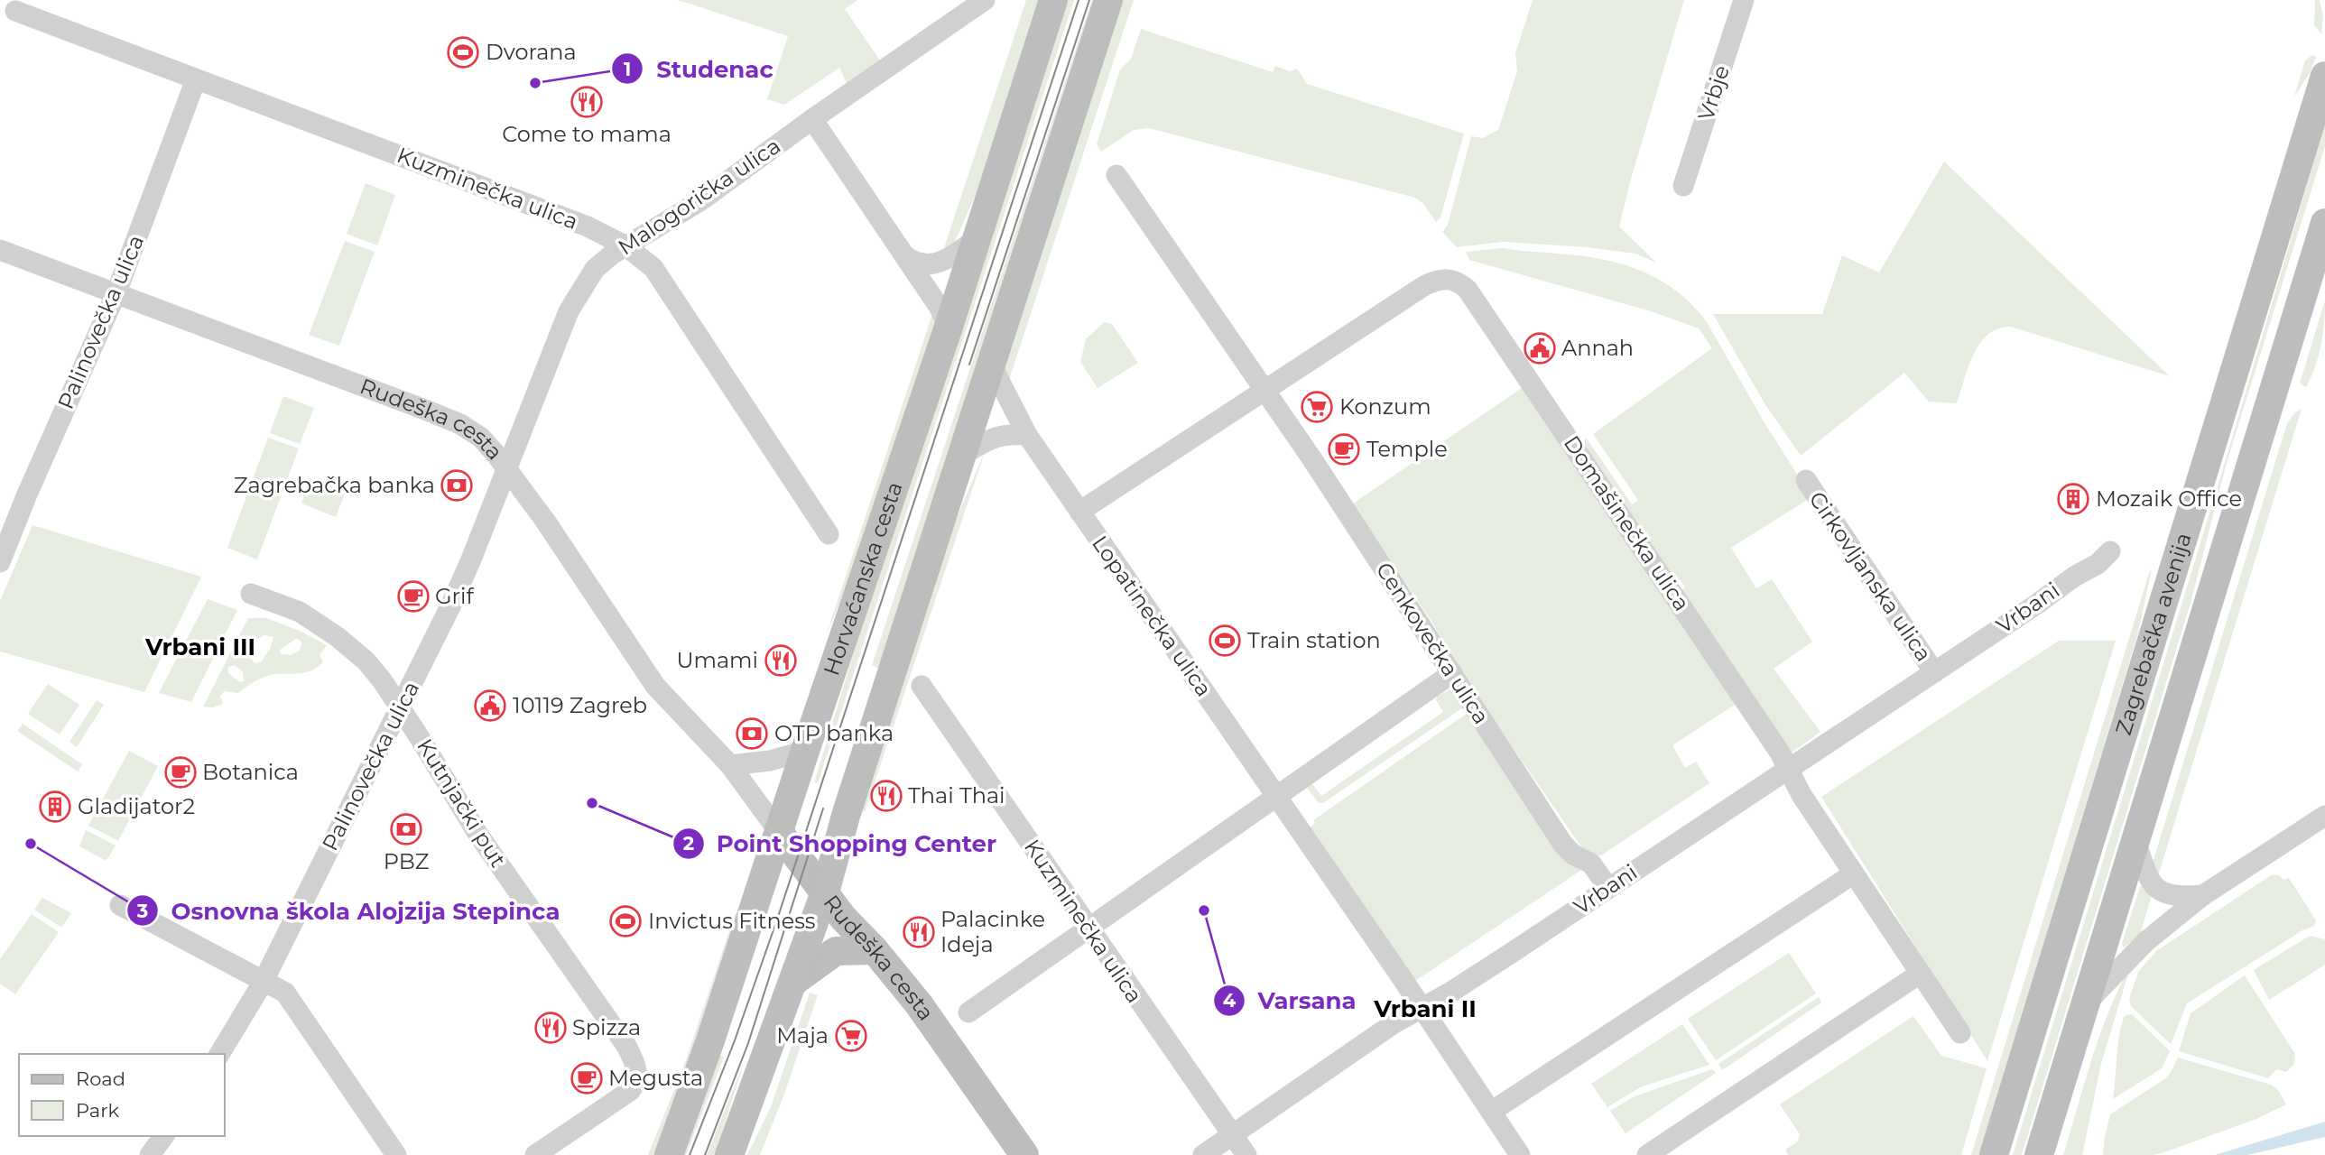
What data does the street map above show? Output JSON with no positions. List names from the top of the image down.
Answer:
{
  "streets": {
    "street": [
      "Vrbje",
      "Kuzminečka ulica",
      "Malogorička ulica",
      "Palinovečka ulica",
      "Rudeška cesta",
      "Domašinečka ulica",
      "Cirkovljanska ulica",
      "Horvaćanska cesta",
      "Vrbani",
      "Lopatinečka ulica",
      "Zagrebačka avenija",
      "Cenkovečka ulica",
      "Kutnjački put"
    ]
  },
  "crossings": [
    ["Kuzminečka ulica", "Malogorička ulica"],
    ["Kuzminečka ulica", "Palinovečka ulica"],
    ["Kuzminečka ulica", "Vrbani"],
    ["Malogorička ulica", "Palinovečka ulica"],
    ["Malogorička ulica", "Rudeška cesta"],
    ["Palinovečka ulica", "Rudeška cesta"],
    ["Palinovečka ulica", "Kutnjački put"],
    ["Rudeška cesta", "Horvaćanska cesta"],
    ["Domašinečka ulica", "Vrbani"],
    ["Domašinečka ulica", "Cenkovečka ulica"],
    ["Cirkovljanska ulica", "Vrbani"],
    ["Vrbani", "Lopatinečka ulica"],
    ["Vrbani", "Cenkovečka ulica"]
  ],
  "districts": ["Vrbani III", "Vrbani II"],
  "places": {
    "sports": ["Dvorana", "Train station", "Invictus Fitness"],
    "other": [
      "Studenac",
      "Point Shopping Center",
      "Osnovna škola Alojzija Stepinca",
      "Varsana"
    ],
    "restaurant": [
      "Come to mama",
      "Umami",
      "Thai Thai",
      "Palacinke Ideja",
      "Spizza"
    ],
    "public building": ["Annah", "10119 Zagreb"],
    "supermarket": ["Konzum", "Maja"],
    "cafe": [
      "Temple",
      "Grif",
      "Botanica",
      "Megusta"
    ],
    "bank": ["Zagrebačka banka", "OTP banka", "PBZ"],
    "building": ["Mozaik Office", "Gladijator2"]
  },
  "legend": ["Road", "Park"]
}
